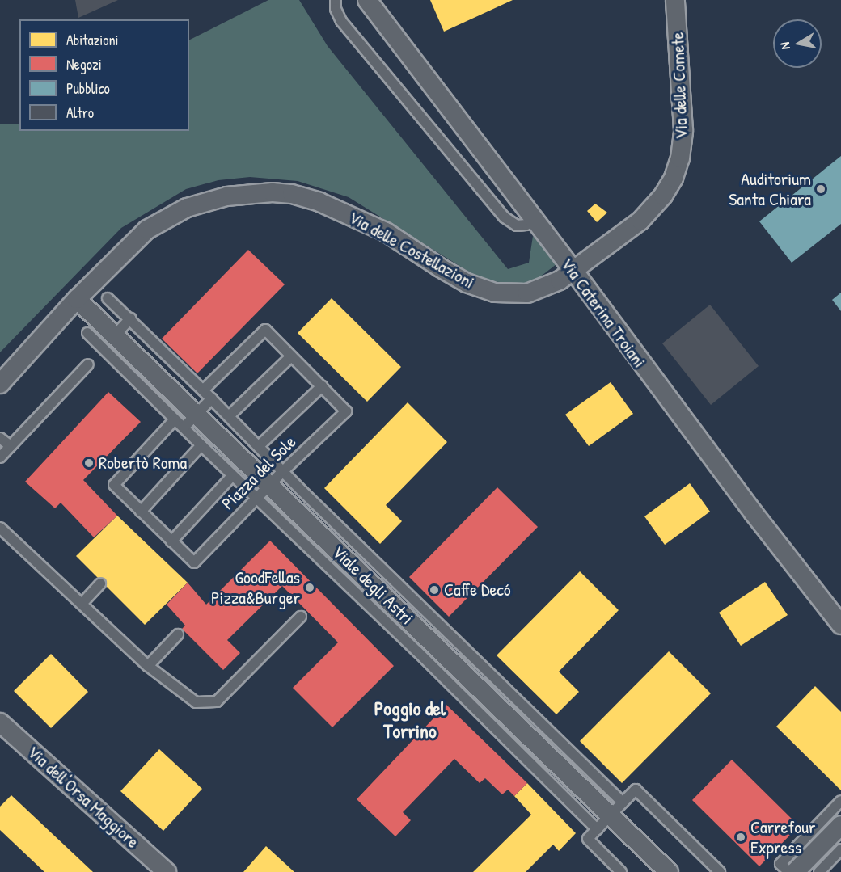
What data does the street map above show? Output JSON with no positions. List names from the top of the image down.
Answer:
{
  "streets": {
    "street": [
      "Via delle Comete",
      "Via delle Costellazioni",
      "Via Caterina Troiani",
      "Viale degli Astri",
      "Via dell'Orsa Maggiore"
    ],
    "lane": ["Piazza del Sole"]
  },
  "crossings": [
    ["Via delle Comete", "Via delle Costellazioni"],
    ["Via delle Comete", "Via Caterina Troiani"],
    ["Via delle Costellazioni", "Via Caterina Troiani"],
    ["Via delle Costellazioni", "Viale degli Astri"],
    ["Piazza del Sole", "Viale degli Astri"]
  ],
  "districts": ["Poggio del Torrino"],
  "places": [
    "Auditorium Santa Chiara",
    "Robertò Roma",
    "GoodFellas Pizza&Burger",
    "Caffe Decó",
    "Carrefour Express"
  ],
  "legend": [
    "Abitazioni",
    "Negozi",
    "Pubblico",
    "Altro"
  ],
  "north": "left"
}
